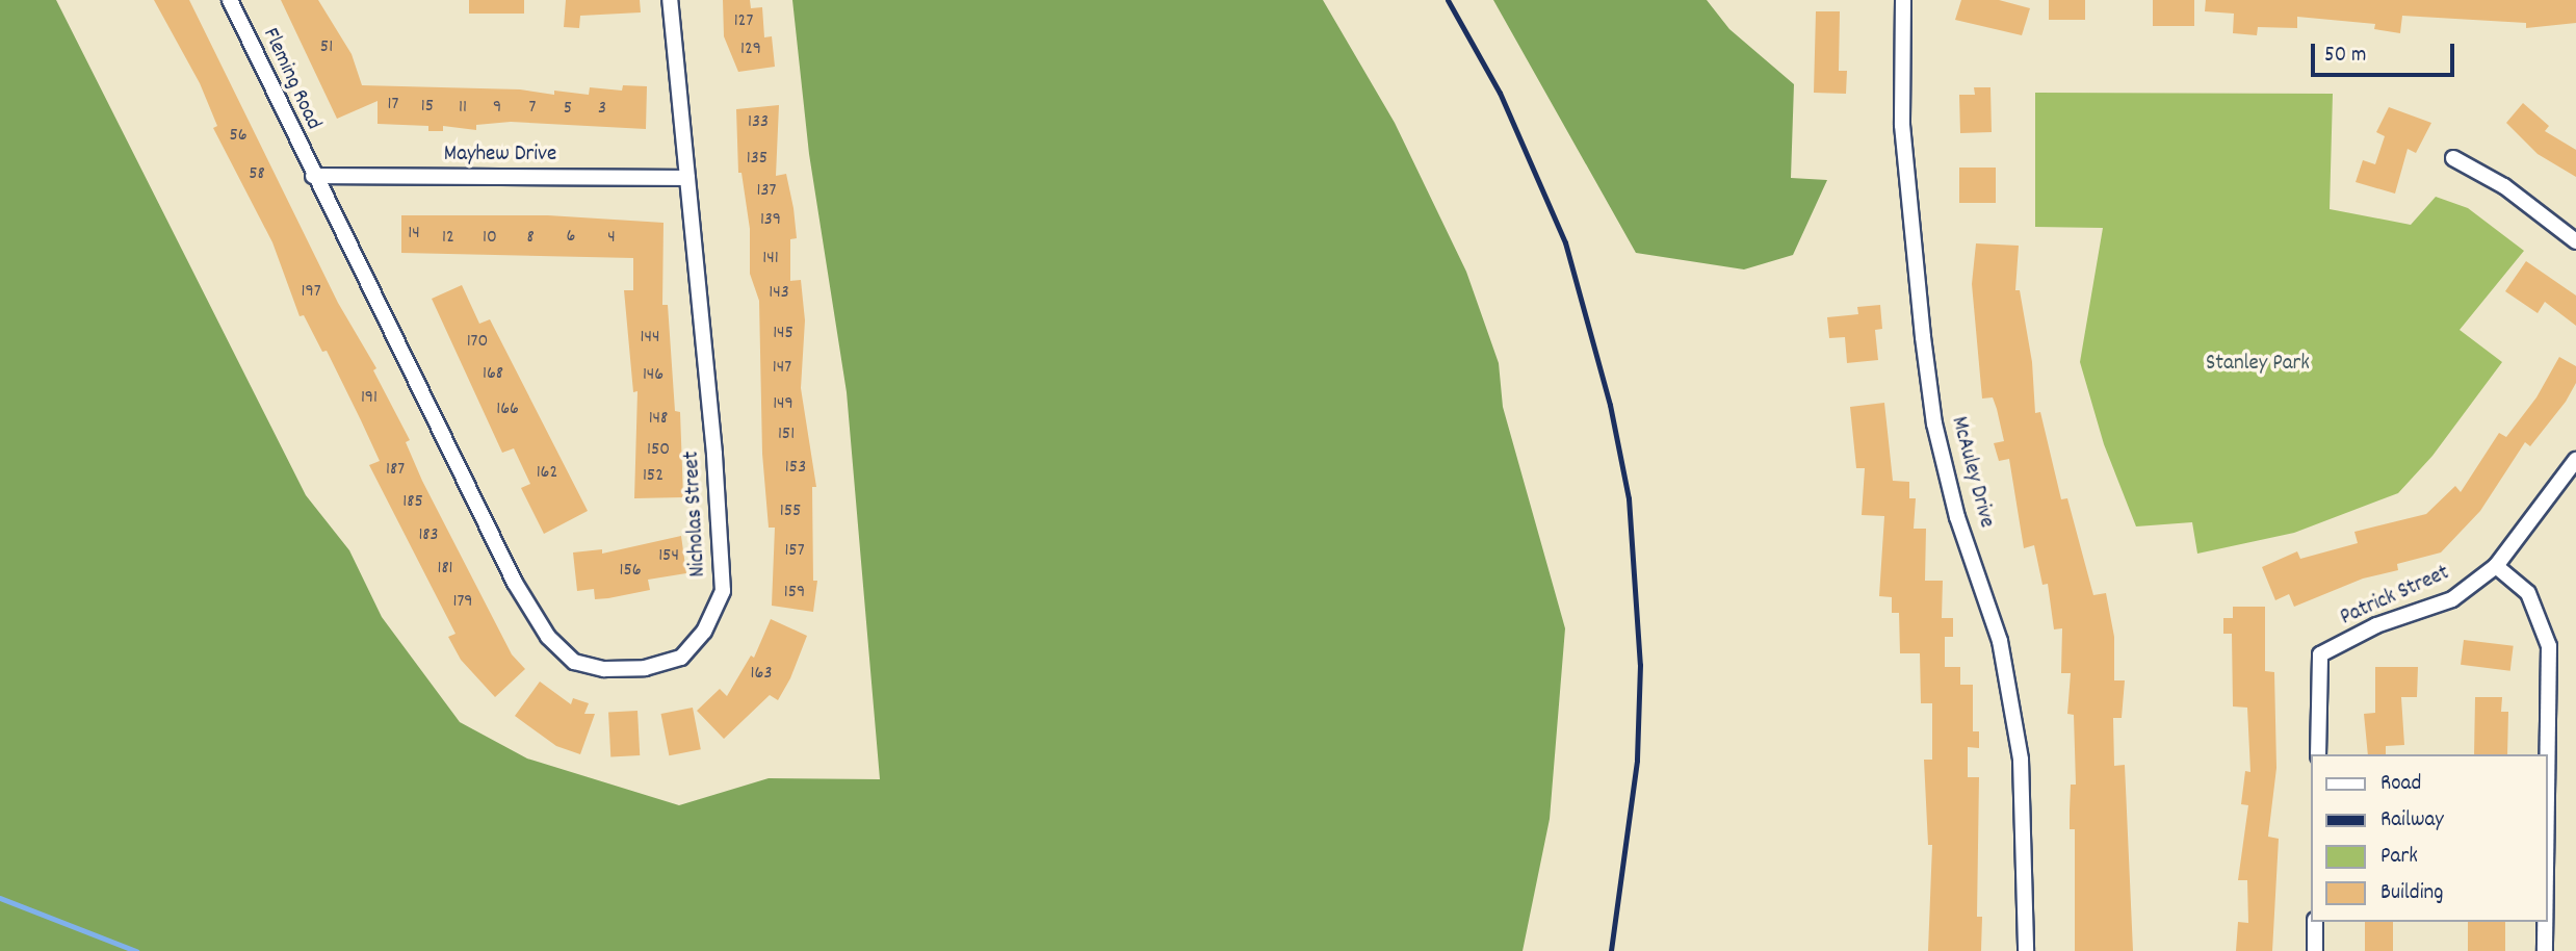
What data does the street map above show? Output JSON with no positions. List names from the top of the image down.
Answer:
{
  "streets": {
    "street": [
      "Fleming Road",
      "Mayhew Drive",
      "McAuley Drive",
      "Nicholas Street",
      "Patrick Street"
    ]
  },
  "crossings": [
    ["Fleming Road", "Mayhew Drive"],
    ["Fleming Road", "Nicholas Street"],
    ["Mayhew Drive", "Nicholas Street"]
  ],
  "parks": ["Stanley Park"],
  "house_numbers": [
    "127",
    "51",
    "129",
    "17",
    "15",
    "11",
    "9",
    "7",
    "5",
    "3",
    "133",
    "56",
    "135",
    "58",
    "137",
    "139",
    "14",
    "6",
    "12",
    "10",
    "8",
    "4",
    "141",
    "197",
    "143",
    "145",
    "144",
    "170",
    "147",
    "168",
    "146",
    "191",
    "149",
    "166",
    "148",
    "151",
    "150",
    "153",
    "187",
    "162",
    "152",
    "185",
    "155",
    "183",
    "157",
    "154",
    "181",
    "156",
    "159",
    "179",
    "163"
  ],
  "legend": [
    "Road",
    "Railway",
    "Park",
    "Building"
  ],
  "scale_bar": "50 m"
}
